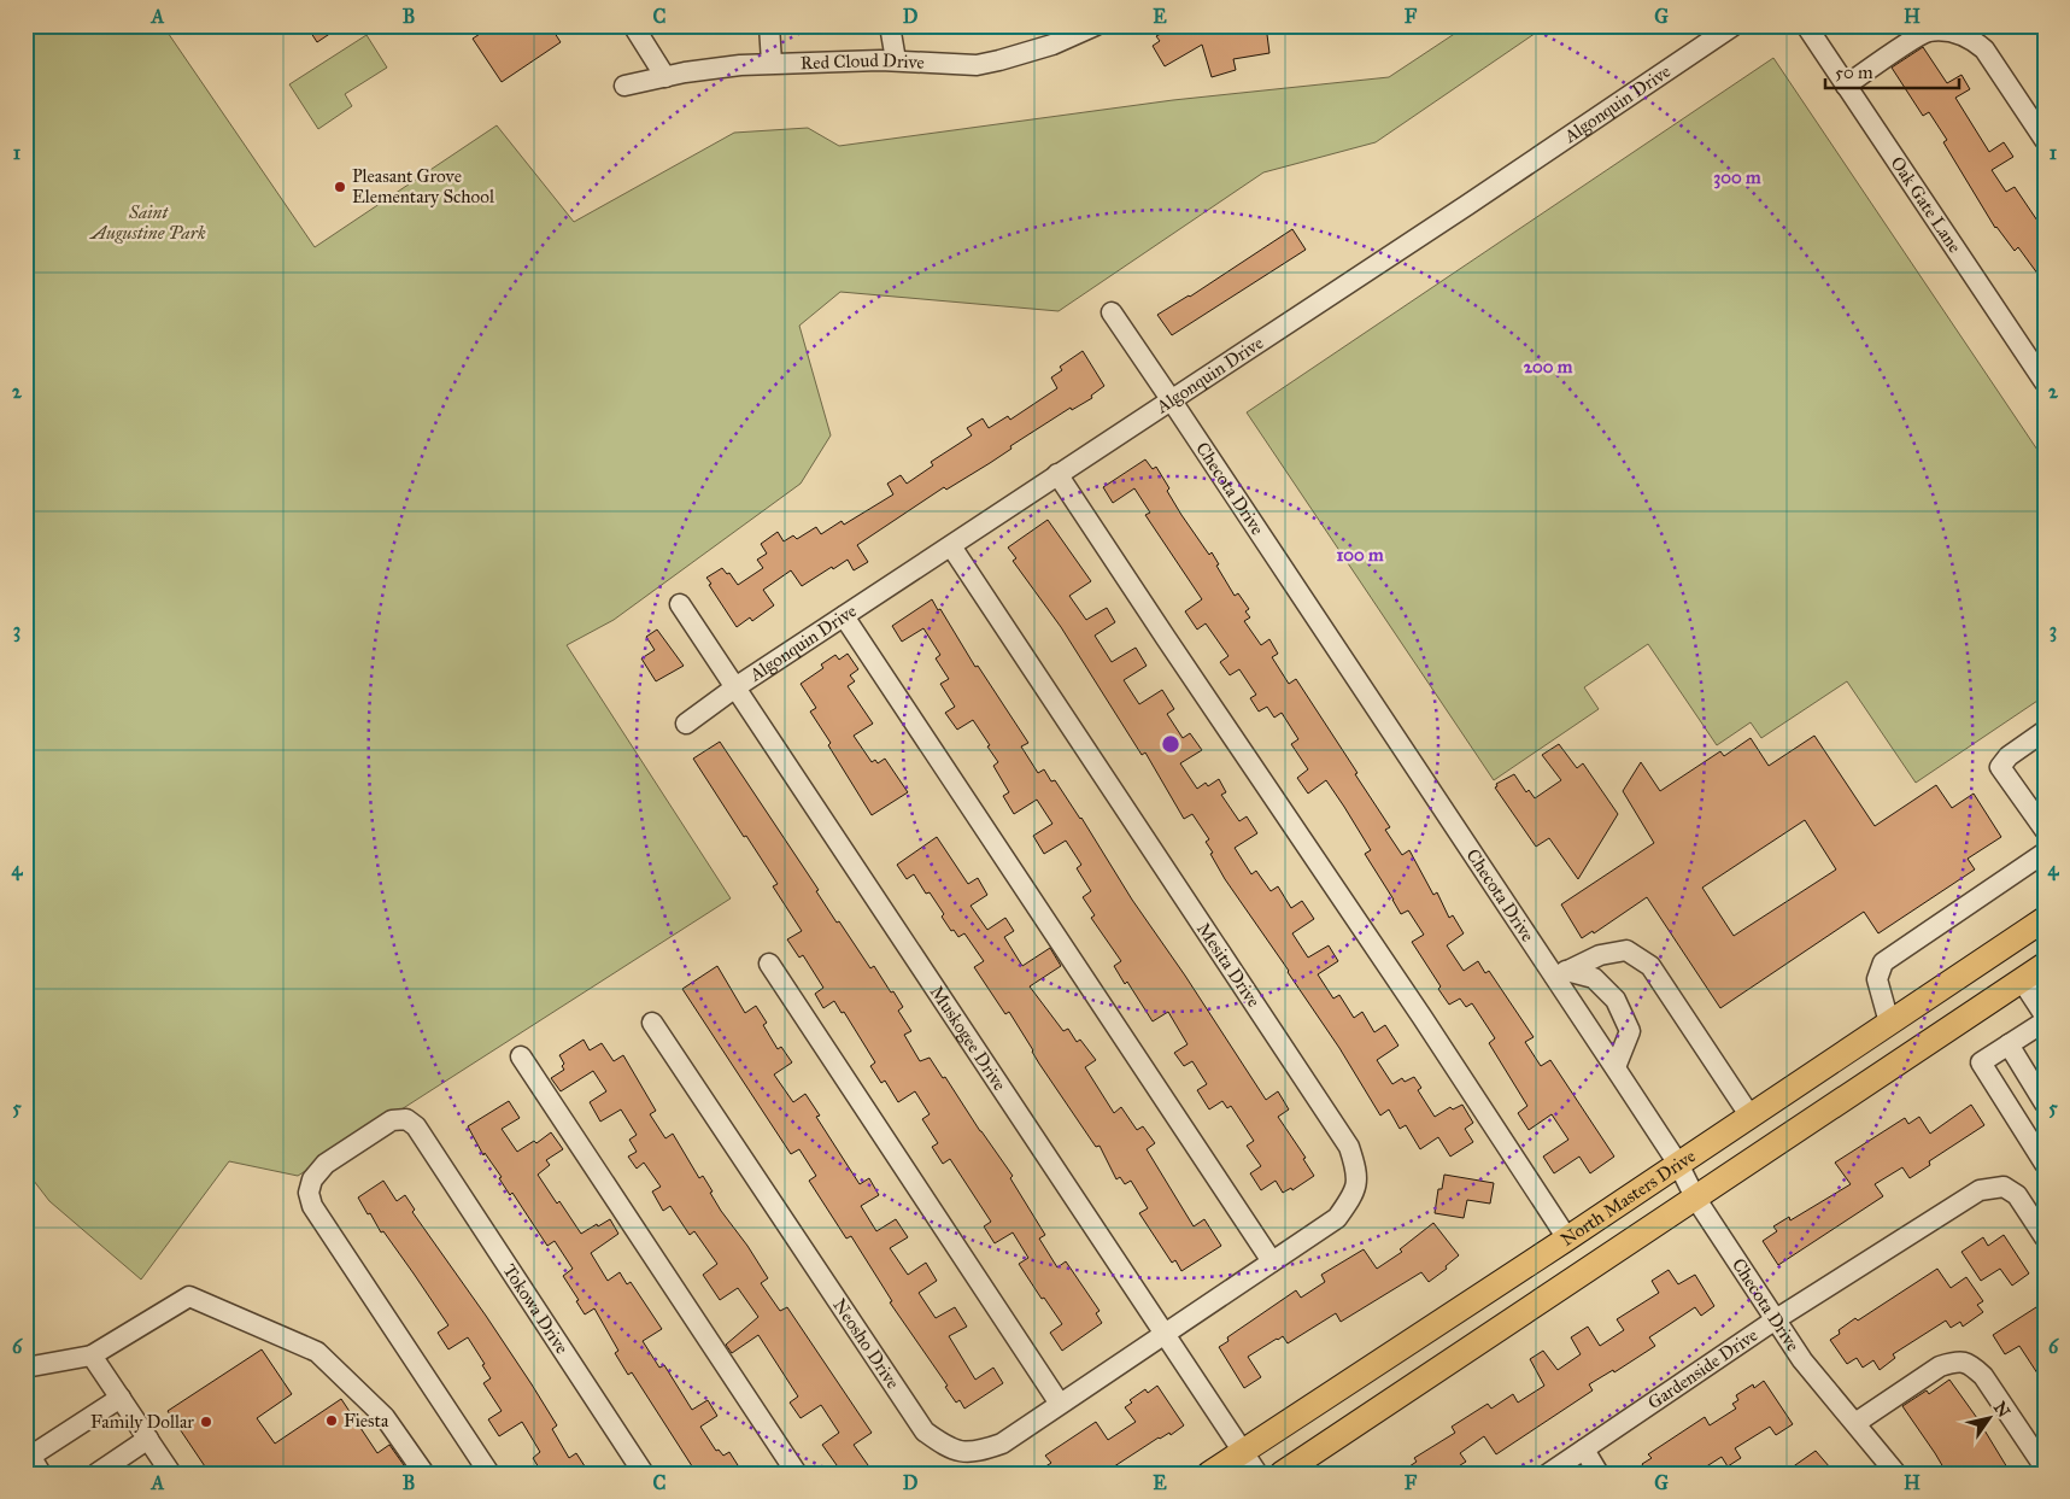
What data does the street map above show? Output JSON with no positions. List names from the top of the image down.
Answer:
{
  "streets": {
    "main road": ["North Masters Drive"],
    "street": [
      "Red Cloud Drive",
      "Algonquin Drive",
      "Oak Gate Lane",
      "Checota Drive",
      "Mesita Drive",
      "Muskogee Drive",
      "Tokowa Drive",
      "Neosho Drive",
      "Gardenside Drive"
    ]
  },
  "crossings": [
    ["Algonquin Drive", "Checota Drive"],
    ["Algonquin Drive", "Mesita Drive"],
    ["Algonquin Drive", "Muskogee Drive"],
    ["Checota Drive", "North Masters Drive"],
    ["Checota Drive", "Gardenside Drive"],
    ["Mesita Drive", "Muskogee Drive"],
    ["Mesita Drive", "Neosho Drive"],
    ["Muskogee Drive", "North Masters Drive"],
    ["Muskogee Drive", "Neosho Drive"]
  ],
  "parks": ["Saint Augustine Park"],
  "places": ["Pleasant Grove Elementary School", "Fiesta", "Family Dollar"],
  "scale_bar": "50 m",
  "north": "top right",
  "grid": {
    "columns": [
      "A",
      "B",
      "C",
      "D",
      "E",
      "F",
      "G",
      "H"
    ],
    "rows": [
      "1",
      "2",
      "3",
      "4",
      "5",
      "6"
    ]
  },
  "rings": ["300 m", "200 m", "100 m"]
}
